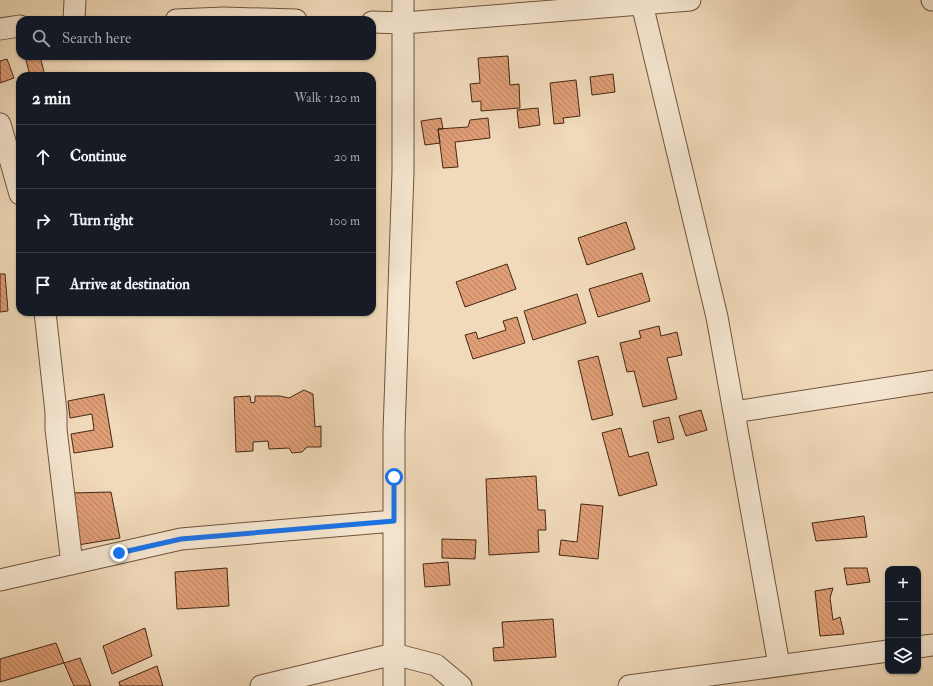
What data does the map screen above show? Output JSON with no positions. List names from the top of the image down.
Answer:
{
  "page": {
    "search": "Search here",
    "heading": ["2 min", "Walk · 120 m"],
    "list": [
      ["Continue", "20 m"],
      ["Turn right", "100 m"],
      "Arrive at destination"
    ],
    "map_buttons": ["+", "−"]
  }
}
